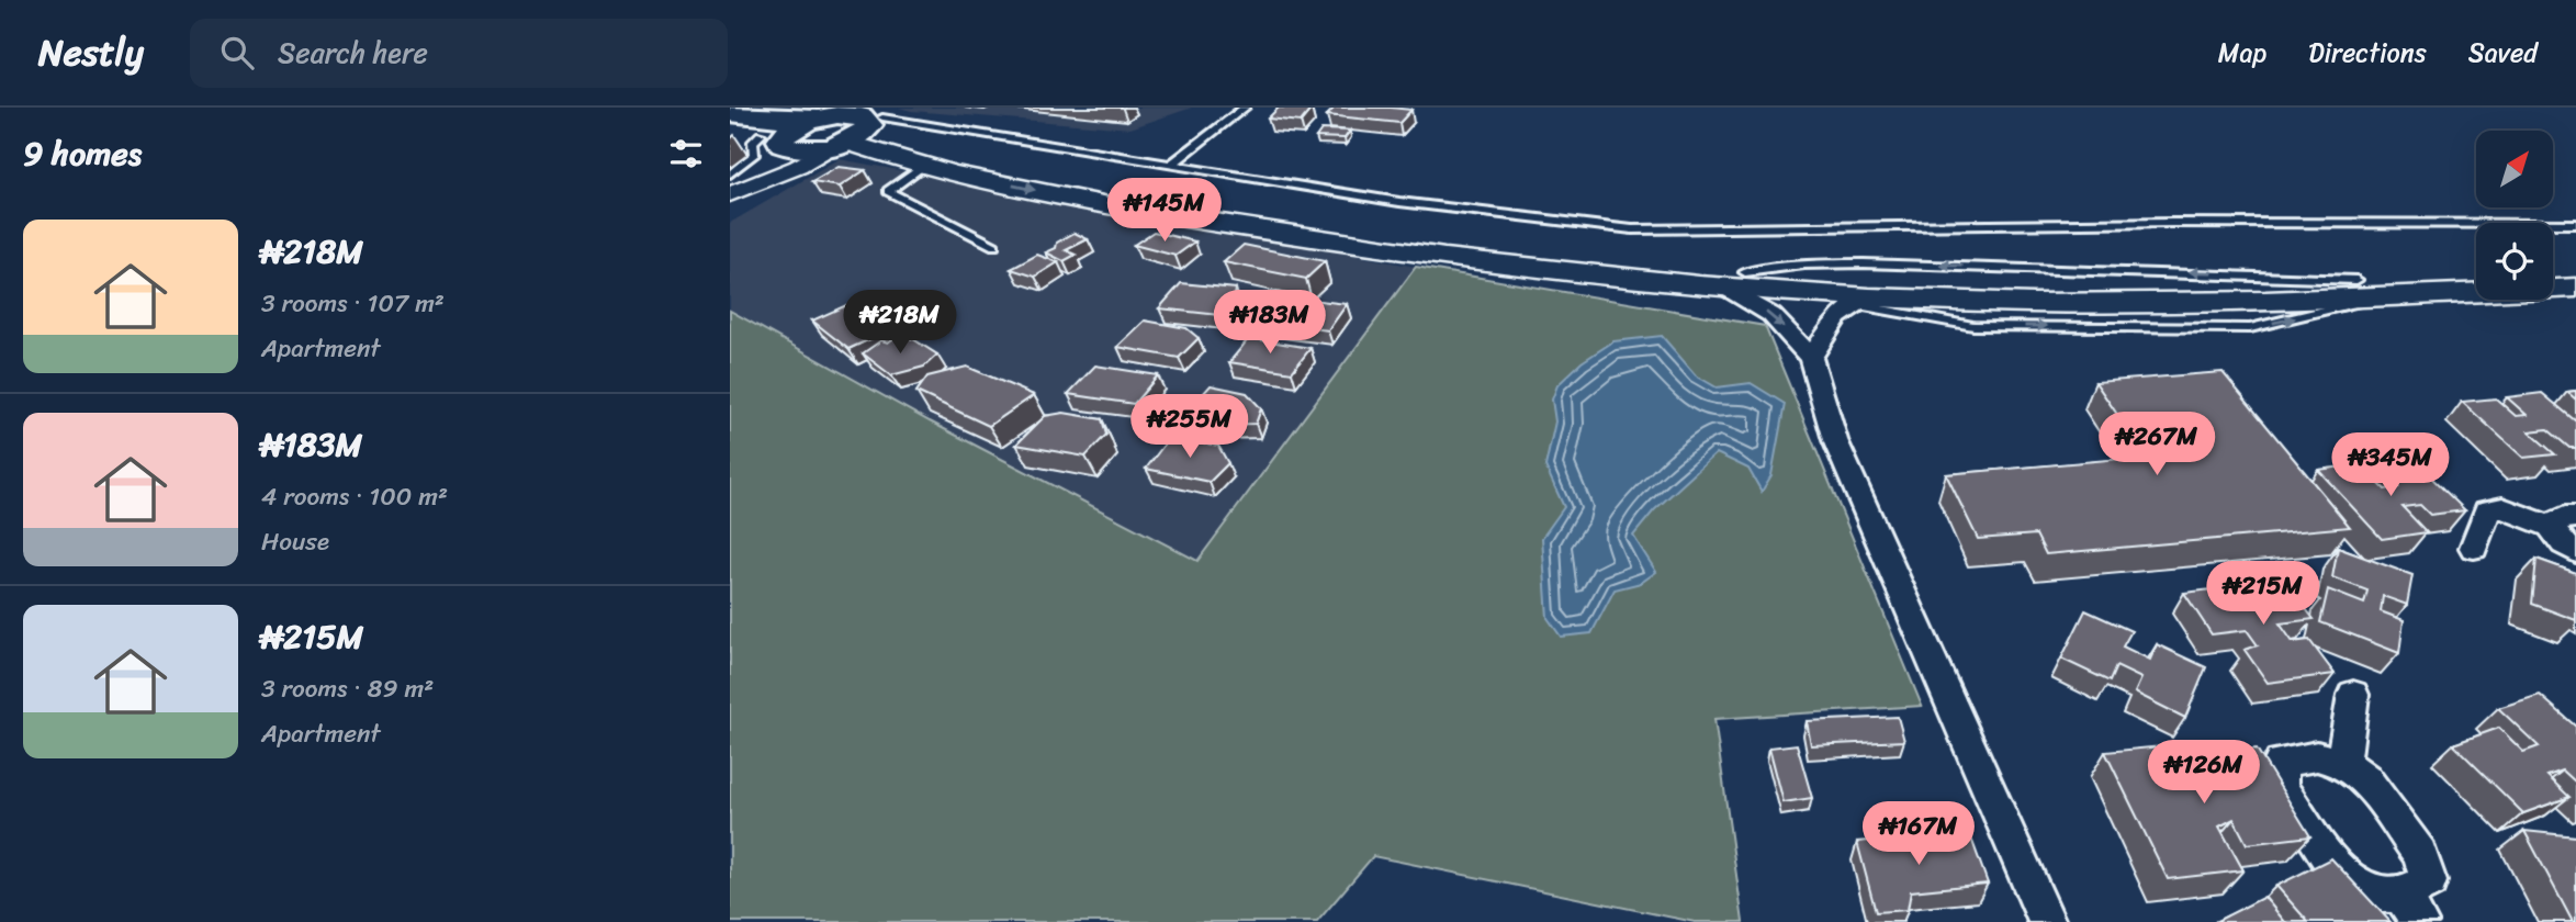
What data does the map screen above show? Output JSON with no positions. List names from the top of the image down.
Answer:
{
  "north": "top right",
  "page": {
    "header": "Nestly",
    "search": "Search here",
    "nav": ["Map", "Directions", "Saved"],
    "heading": "9 homes",
    "price": [
      "₦145M",
      "₦218M",
      "₦183M",
      "₦255M",
      "₦267M",
      "₦345M",
      "₦215M",
      "₦126M",
      "₦167M"
    ],
    "list": [
      {
        "name": "₦218M",
        "note": "3 rooms · 107 m² · Apartment"
      },
      {
        "name": "₦183M",
        "note": "4 rooms · 100 m² · House"
      },
      {
        "name": "₦215M",
        "note": "3 rooms · 89 m² · Apartment"
      }
    ]
  }
}
